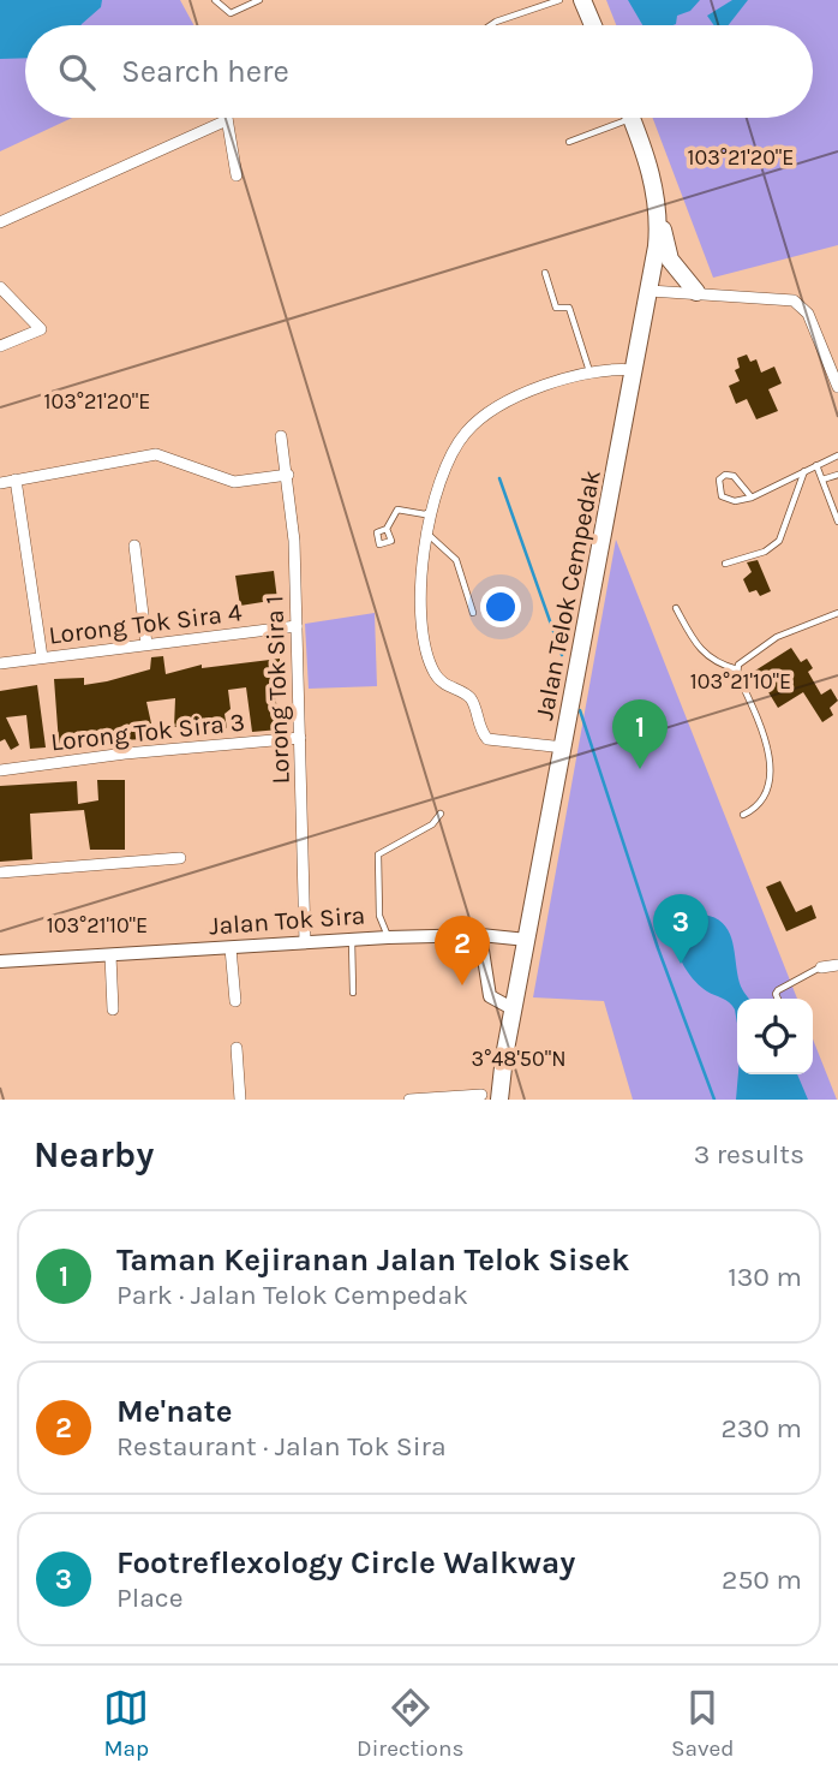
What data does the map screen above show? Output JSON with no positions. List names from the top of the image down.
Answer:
{
  "streets": {
    "main road": ["Jalan Telok Cempedak"],
    "street": [
      "Lorong Tok Sira 4",
      "Lorong Tok Sira 1",
      "Lorong Tok Sira 3",
      "Jalan Tok Sira"
    ]
  },
  "crossings": [
    ["Jalan Telok Cempedak", "Jalan Tok Sira"],
    ["Lorong Tok Sira 4", "Lorong Tok Sira 1"],
    ["Lorong Tok Sira 1", "Lorong Tok Sira 3"],
    ["Lorong Tok Sira 1", "Jalan Tok Sira"]
  ],
  "page": {
    "search": "Search here",
    "pins": ["1", "3", "2"],
    "heading": ["Nearby", "3 results"],
    "list": [
      {
        "mark": "1",
        "name": "Taman Kejiranan Jalan Telok Sisek",
        "note": "Park · Jalan Telok Cempedak",
        "value": "130 m"
      },
      {
        "mark": "2",
        "name": "Me'nate",
        "note": "Restaurant · Jalan Tok Sira",
        "value": "230 m"
      },
      {
        "mark": "3",
        "name": "Footreflexology Circle Walkway",
        "note": "Place",
        "value": "250 m"
      }
    ],
    "nav": ["Map", "Directions", "Saved"]
  },
  "coordinates": ["103°21'20\"E", "103°21'10\"E", "3°48'50\"N"]
}
